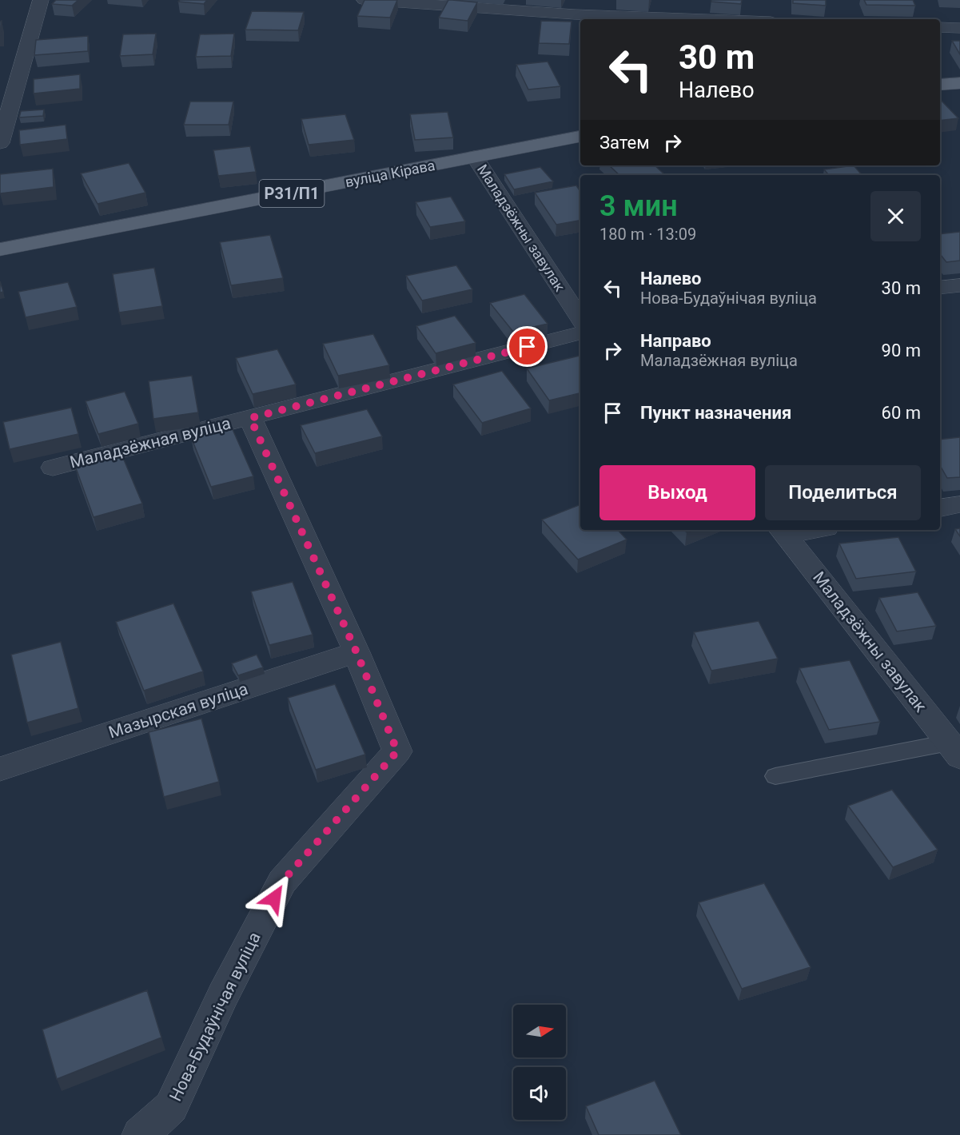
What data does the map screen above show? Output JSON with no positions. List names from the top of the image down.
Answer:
{
  "streets": {
    "main road": ["вуліца Кірава", "Р31/П1"],
    "street": [
      "Маладзёжны завулак",
      "Маладзёжная вуліца",
      "Мазырская вуліца",
      "Нова-Будаўнічая вуліца"
    ]
  },
  "crossings": [
    ["вуліца Кірава", "Маладзёжны завулак"],
    ["Маладзёжная вуліца", "Нова-Будаўнічая вуліца"],
    ["Мазырская вуліца", "Нова-Будаўнічая вуліца"]
  ],
  "north": "right",
  "page": {
    "turn": ["30 m", "Налево"],
    "then": "Затем",
    "heading": ["3 мин", "180 m · 13:09"],
    "list": [
      {
        "name": "Налево",
        "note": "Нова-Будаўнічая вуліца",
        "value": "30 m"
      },
      {
        "name": "Направо",
        "note": "Маладзёжная вуліца",
        "value": "90 m"
      },
      {
        "name": "Пункт назначения",
        "value": "60 m"
      }
    ],
    "buttons": ["Выход", "Поделиться"]
  }
}
